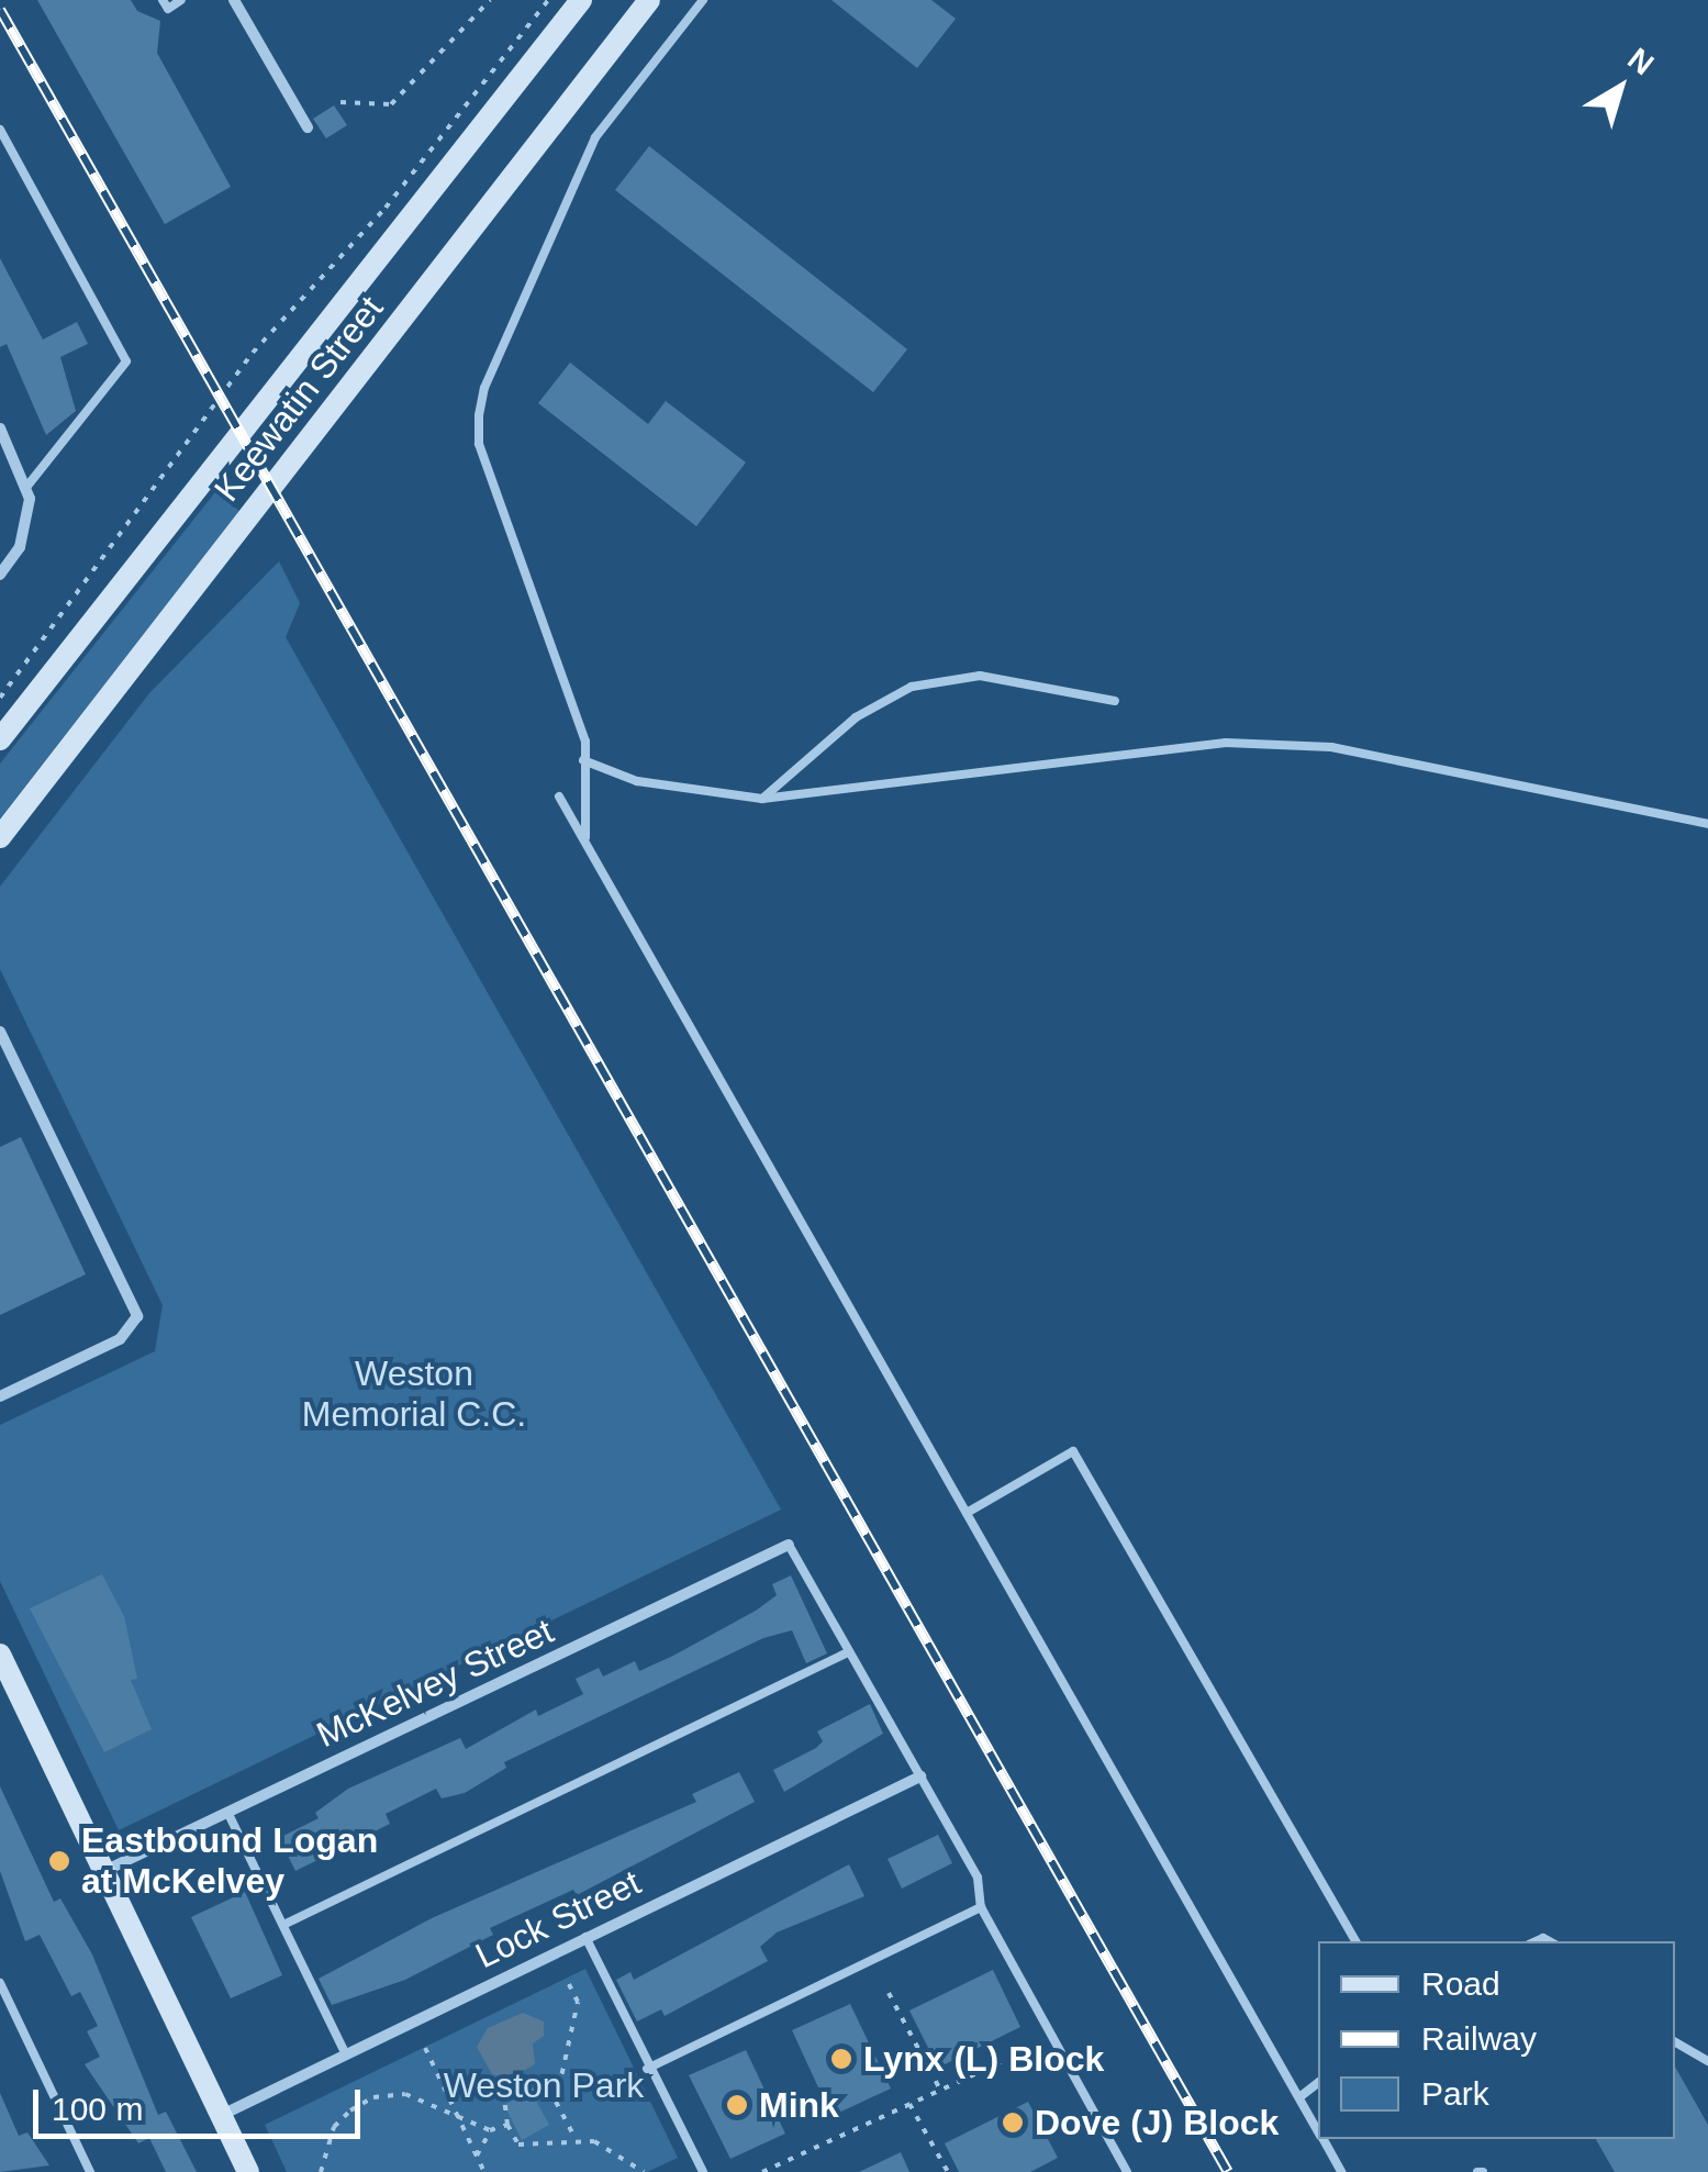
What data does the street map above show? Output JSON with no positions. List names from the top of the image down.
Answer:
{
  "streets": {
    "main road": ["Keewatin Street"],
    "street": ["McKelvey Street", "Lock Street"]
  },
  "parks": ["Weston Memorial C.C.", "Weston Park"],
  "places": [
    "Eastbound Logan at McKelvey",
    "Lynx (L) Block",
    "Mink",
    "Dove (J) Block"
  ],
  "legend": ["Road", "Railway", "Park"],
  "scale_bar": "100 m",
  "north": "top right"
}
